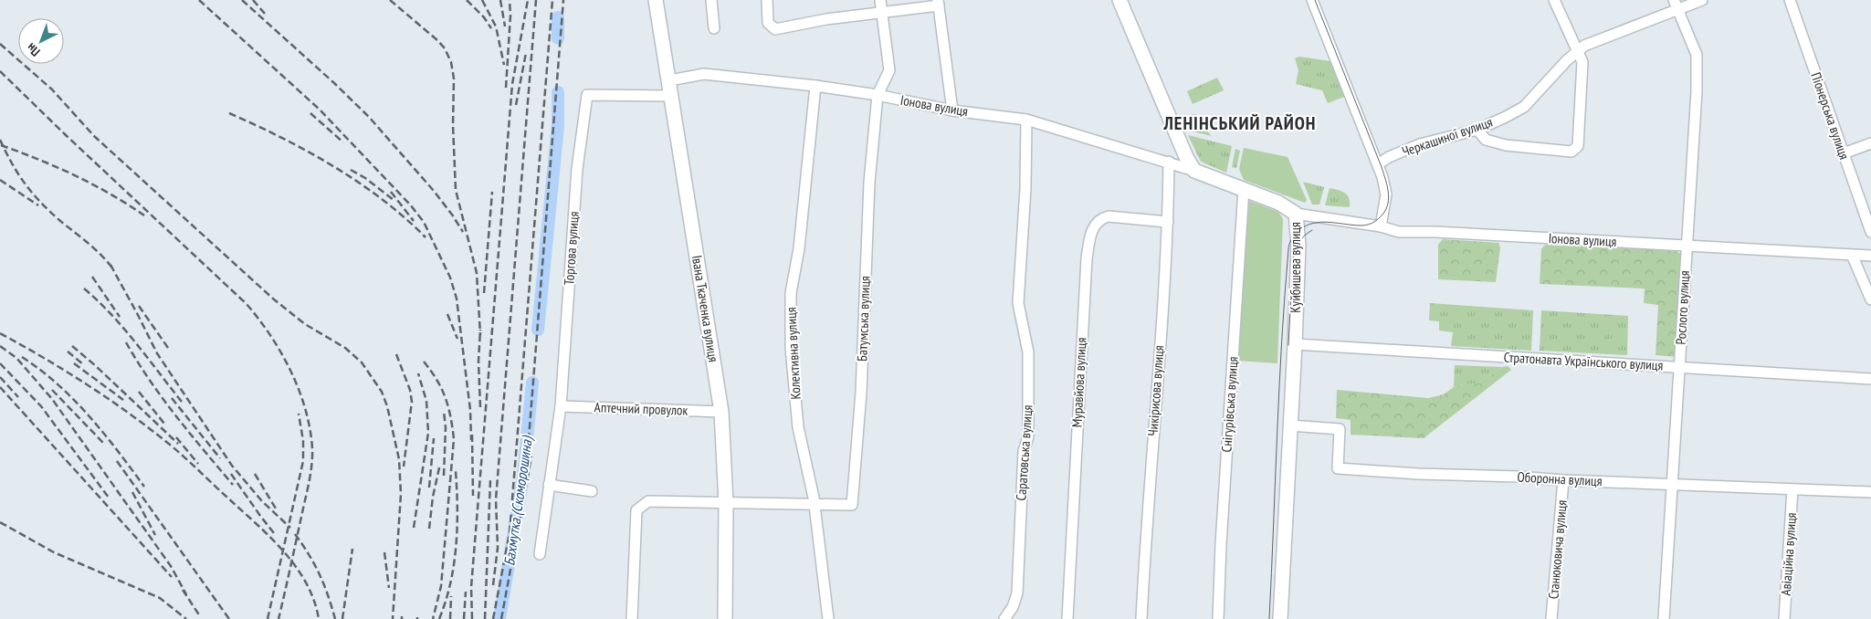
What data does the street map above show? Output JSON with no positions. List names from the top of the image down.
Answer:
{
  "streets": {
    "main road": ["Куйбишева вулиця", "Івана Ткаченка вулиця"],
    "street": [
      "Іонова вулиця",
      "Піонерська вулиця",
      "Черкашиної вулиця",
      "Торгова вулиця",
      "Рослого вулиця",
      "Батумська вулиця",
      "Колективна вулиця",
      "Стратонавта Українського вулиця",
      "Муравйова вулиця",
      "Чикірисова вулиця",
      "Снігурівська вулиця",
      "Аптечний провулок",
      "Саратовська вулиця",
      "Оборонна вулиця",
      "Станюковича вулиця",
      "Авіаційна вулиця"
    ]
  },
  "crossings": [
    ["Іонова вулиця", "Куйбишева вулиця"],
    ["Іонова вулиця", "Рослого вулиця"],
    ["Іонова вулиця", "Івана Ткаченка вулиця"],
    ["Іонова вулиця", "Батумська вулиця"],
    ["Іонова вулиця", "Колективна вулиця"],
    ["Іонова вулиця", "Чикірисова вулиця"],
    ["Іонова вулиця", "Саратовська вулиця"],
    ["Черкашиної вулиця", "Рослого вулиця"],
    ["Торгова вулиця", "Івана Ткаченка вулиця"],
    ["Торгова вулиця", "Аптечний провулок"],
    ["Куйбишева вулиця", "Стратонавта Українського вулиця"],
    ["Куйбишева вулиця", "Снігурівська вулиця"],
    ["Куйбишева вулиця", "Оборонна вулиця"],
    ["Рослого вулиця", "Стратонавта Українського вулиця"],
    ["Рослого вулиця", "Оборонна вулиця"],
    ["Івана Ткаченка вулиця", "Аптечний провулок"],
    ["Батумська вулиця", "Колективна вулиця"],
    ["Муравйова вулиця", "Чикірисова вулиця"],
    ["Оборонна вулиця", "Станюковича вулиця"],
    ["Оборонна вулиця", "Авіаційна вулиця"]
  ],
  "districts": ["ЛЕНІНСЬКИЙ РАЙОН"],
  "water": ["Бахмутка (Скоморошина)"],
  "north": "bottom left"
}
